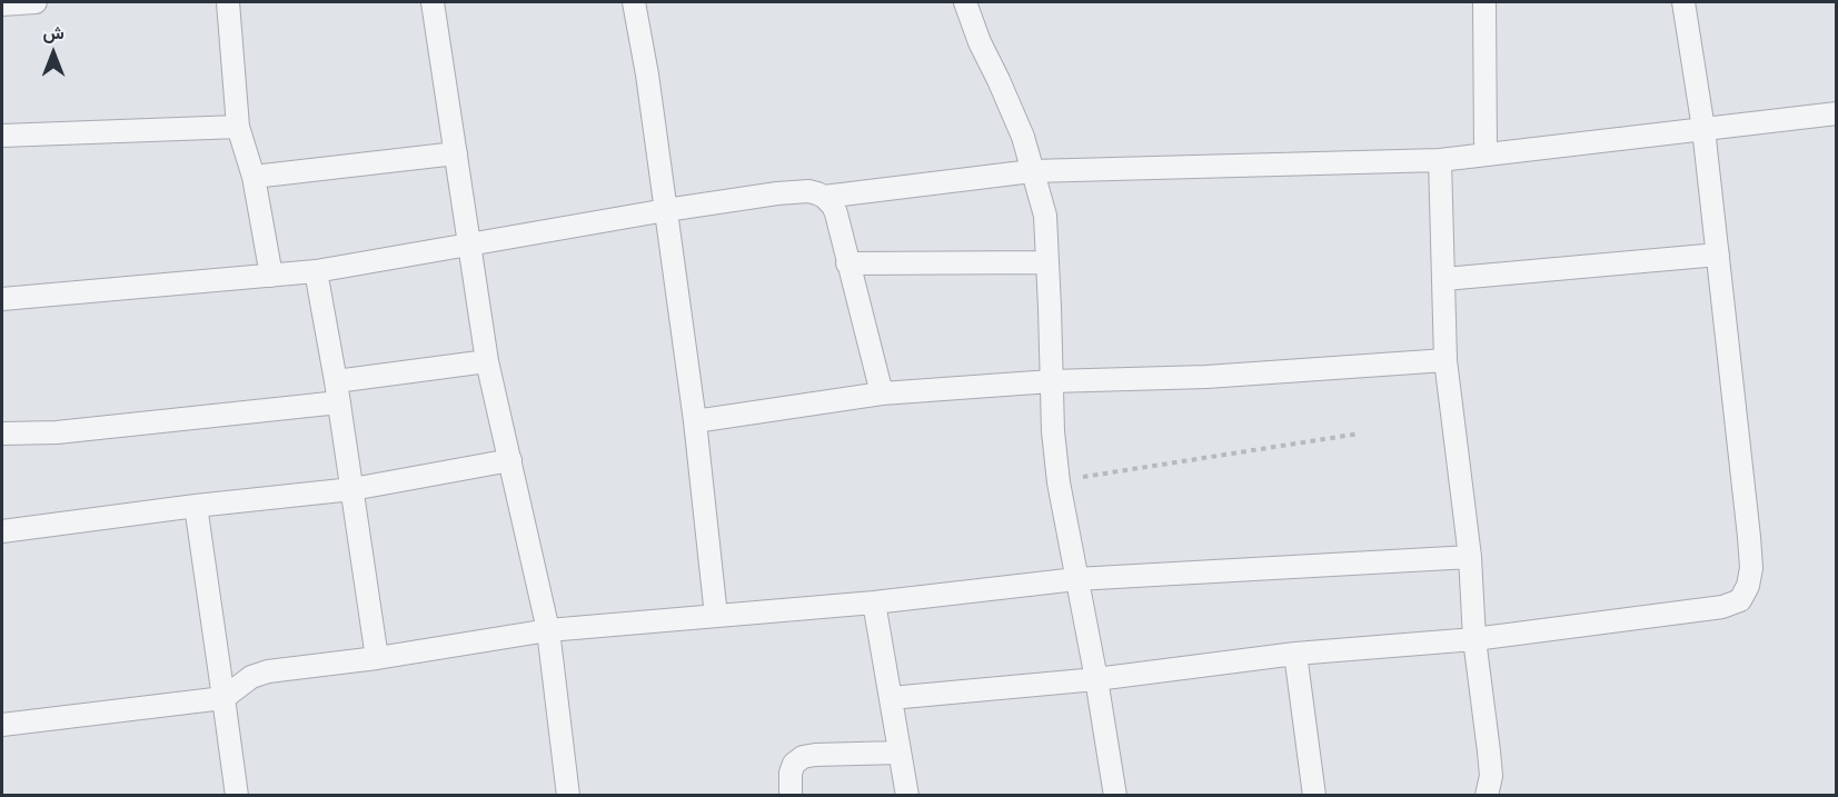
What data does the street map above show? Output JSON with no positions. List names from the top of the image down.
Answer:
{
  "north": "top"
}
